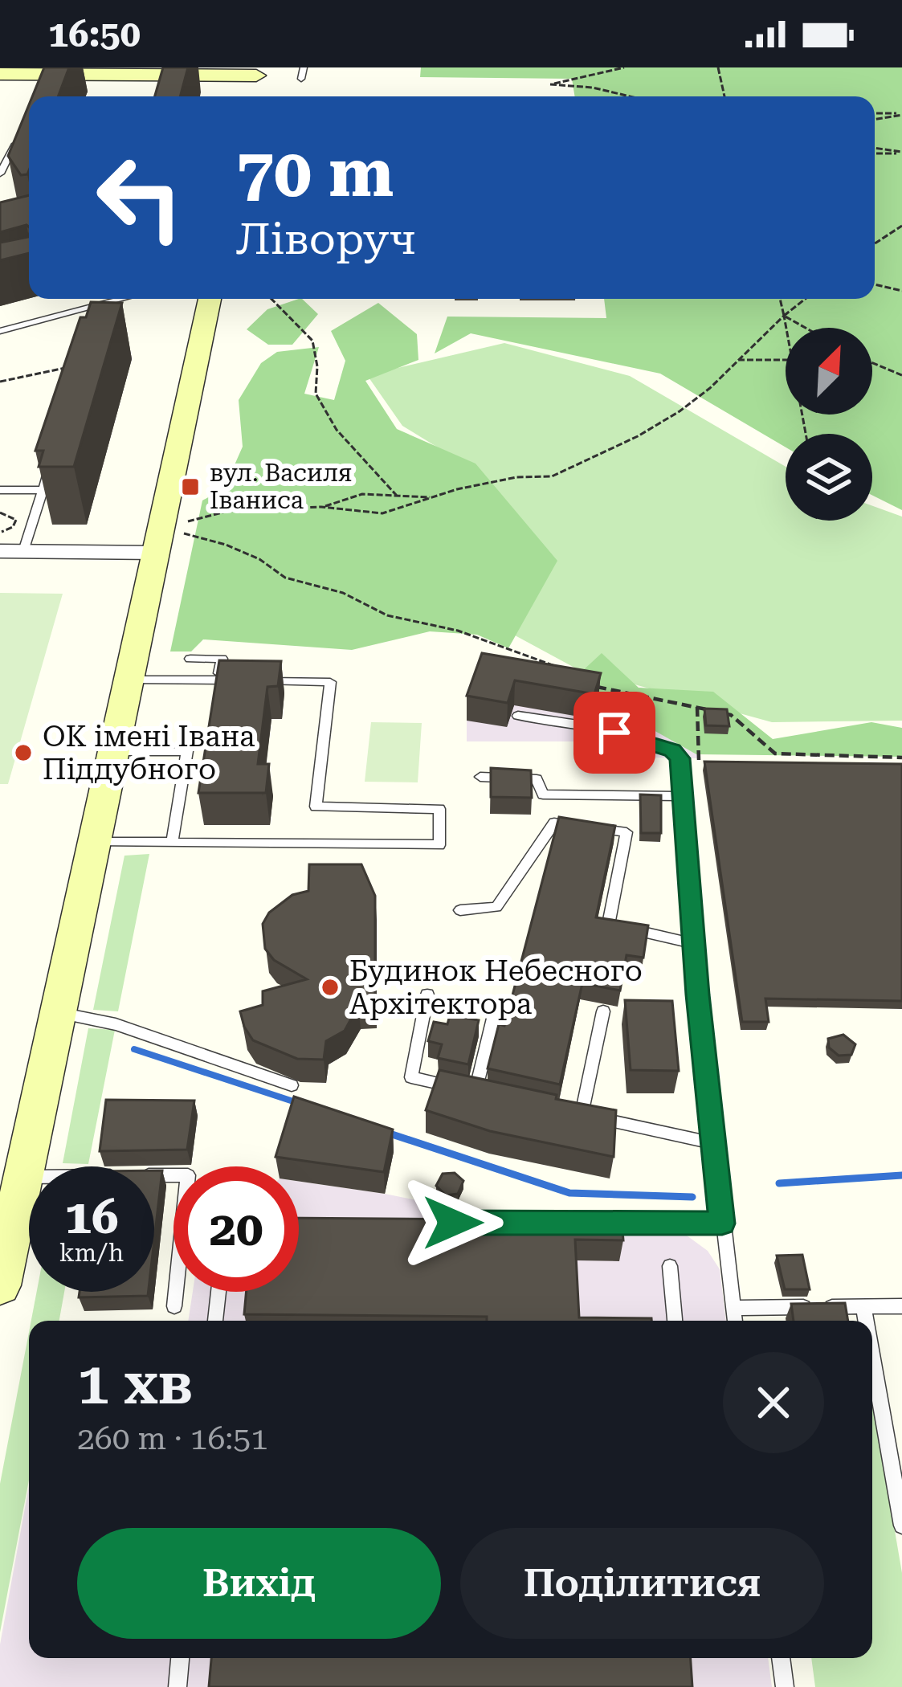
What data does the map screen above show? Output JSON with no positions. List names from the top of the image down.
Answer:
{
  "places": {
    "transit": ["вул. Василя Іваниса"],
    "other": ["ОК імені Івана Піддубного", "Будинок Небесного Архітектора"]
  },
  "north": "top right",
  "page": {
    "status": "16:50",
    "turn": ["70 m", "Ліворуч"],
    "speed": "16 km/h",
    "limit": "20",
    "heading": ["1 хв", "260 m · 16:51"],
    "buttons": ["Вихід", "Поділитися"]
  }
}
